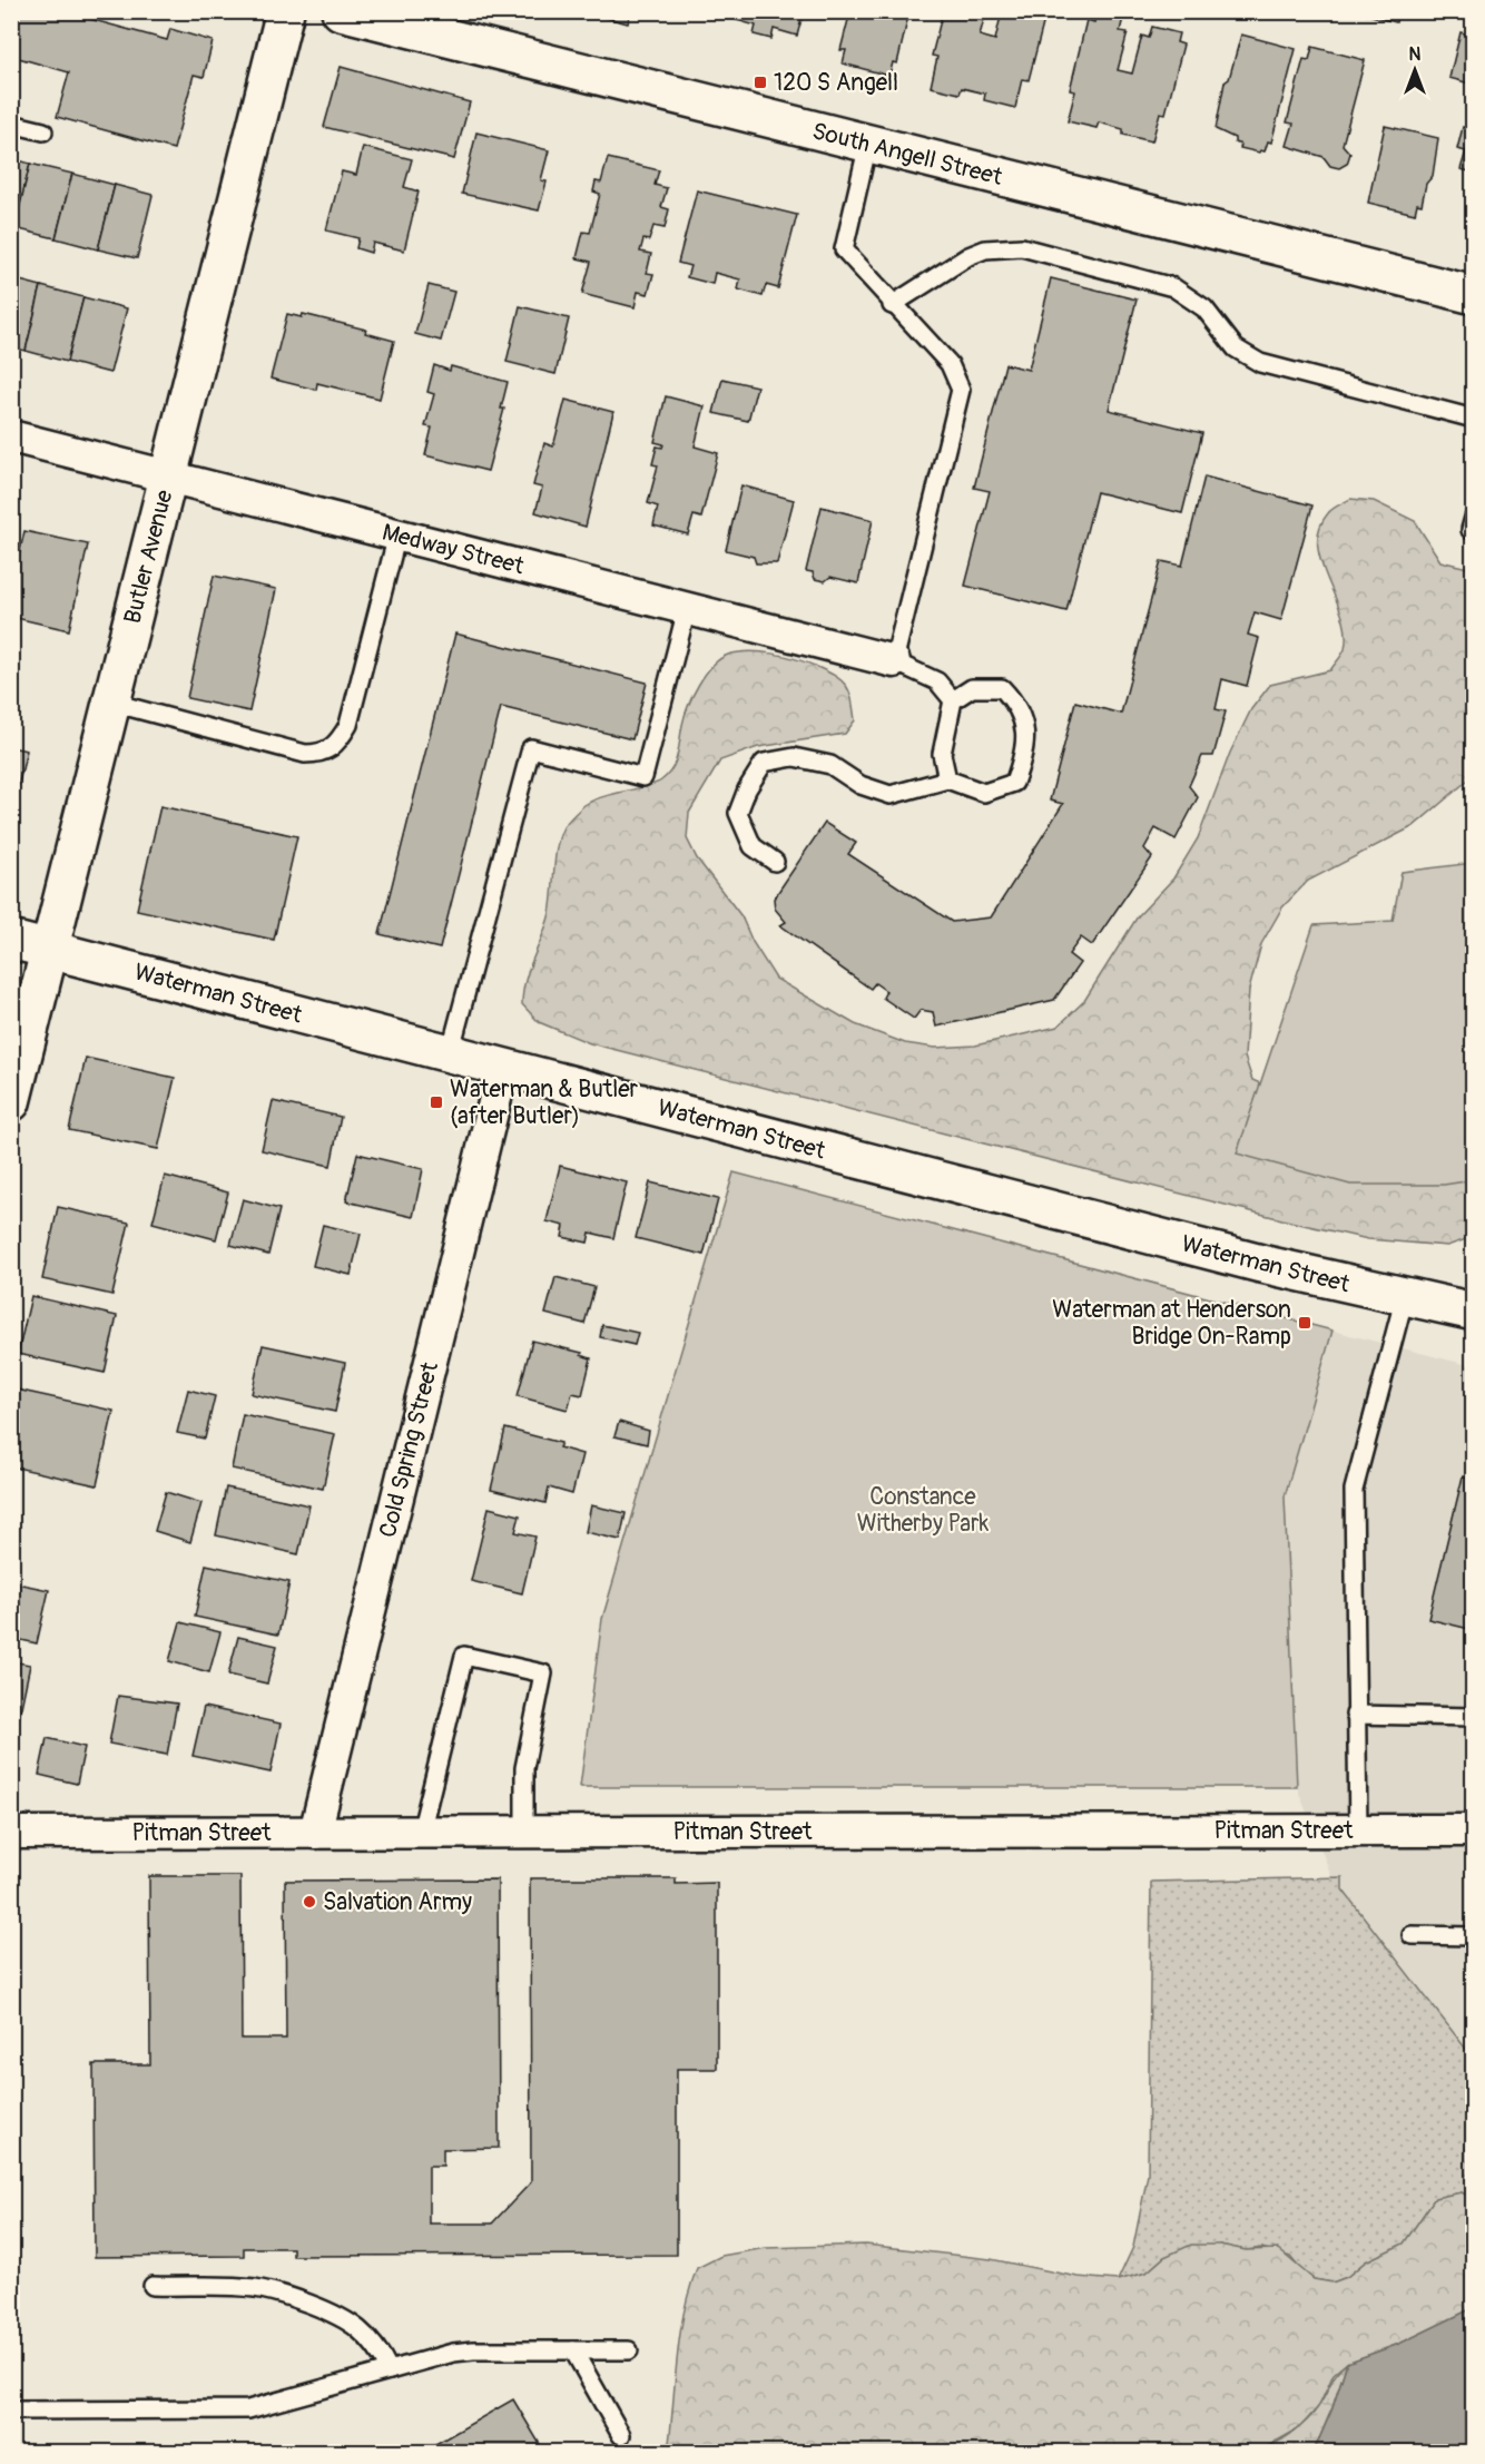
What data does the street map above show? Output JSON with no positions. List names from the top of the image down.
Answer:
{
  "streets": {
    "main road": ["South Angell Street", "Butler Avenue", "Waterman Street"],
    "street": ["Medway Street", "Cold Spring Street", "Pitman Street"]
  },
  "crossings": [
    ["Medway Street", "Butler Avenue"],
    ["Butler Avenue", "Waterman Street"],
    ["Waterman Street", "Cold Spring Street"],
    ["Cold Spring Street", "Pitman Street"]
  ],
  "parks": ["Constance Witherby Park"],
  "places": {
    "transit": ["120 S Angell", "Waterman & Butler (after Butler)", "Waterman at Henderson Bridge On-Ramp"],
    "other": ["Salvation Army"]
  },
  "north": "top"
}
